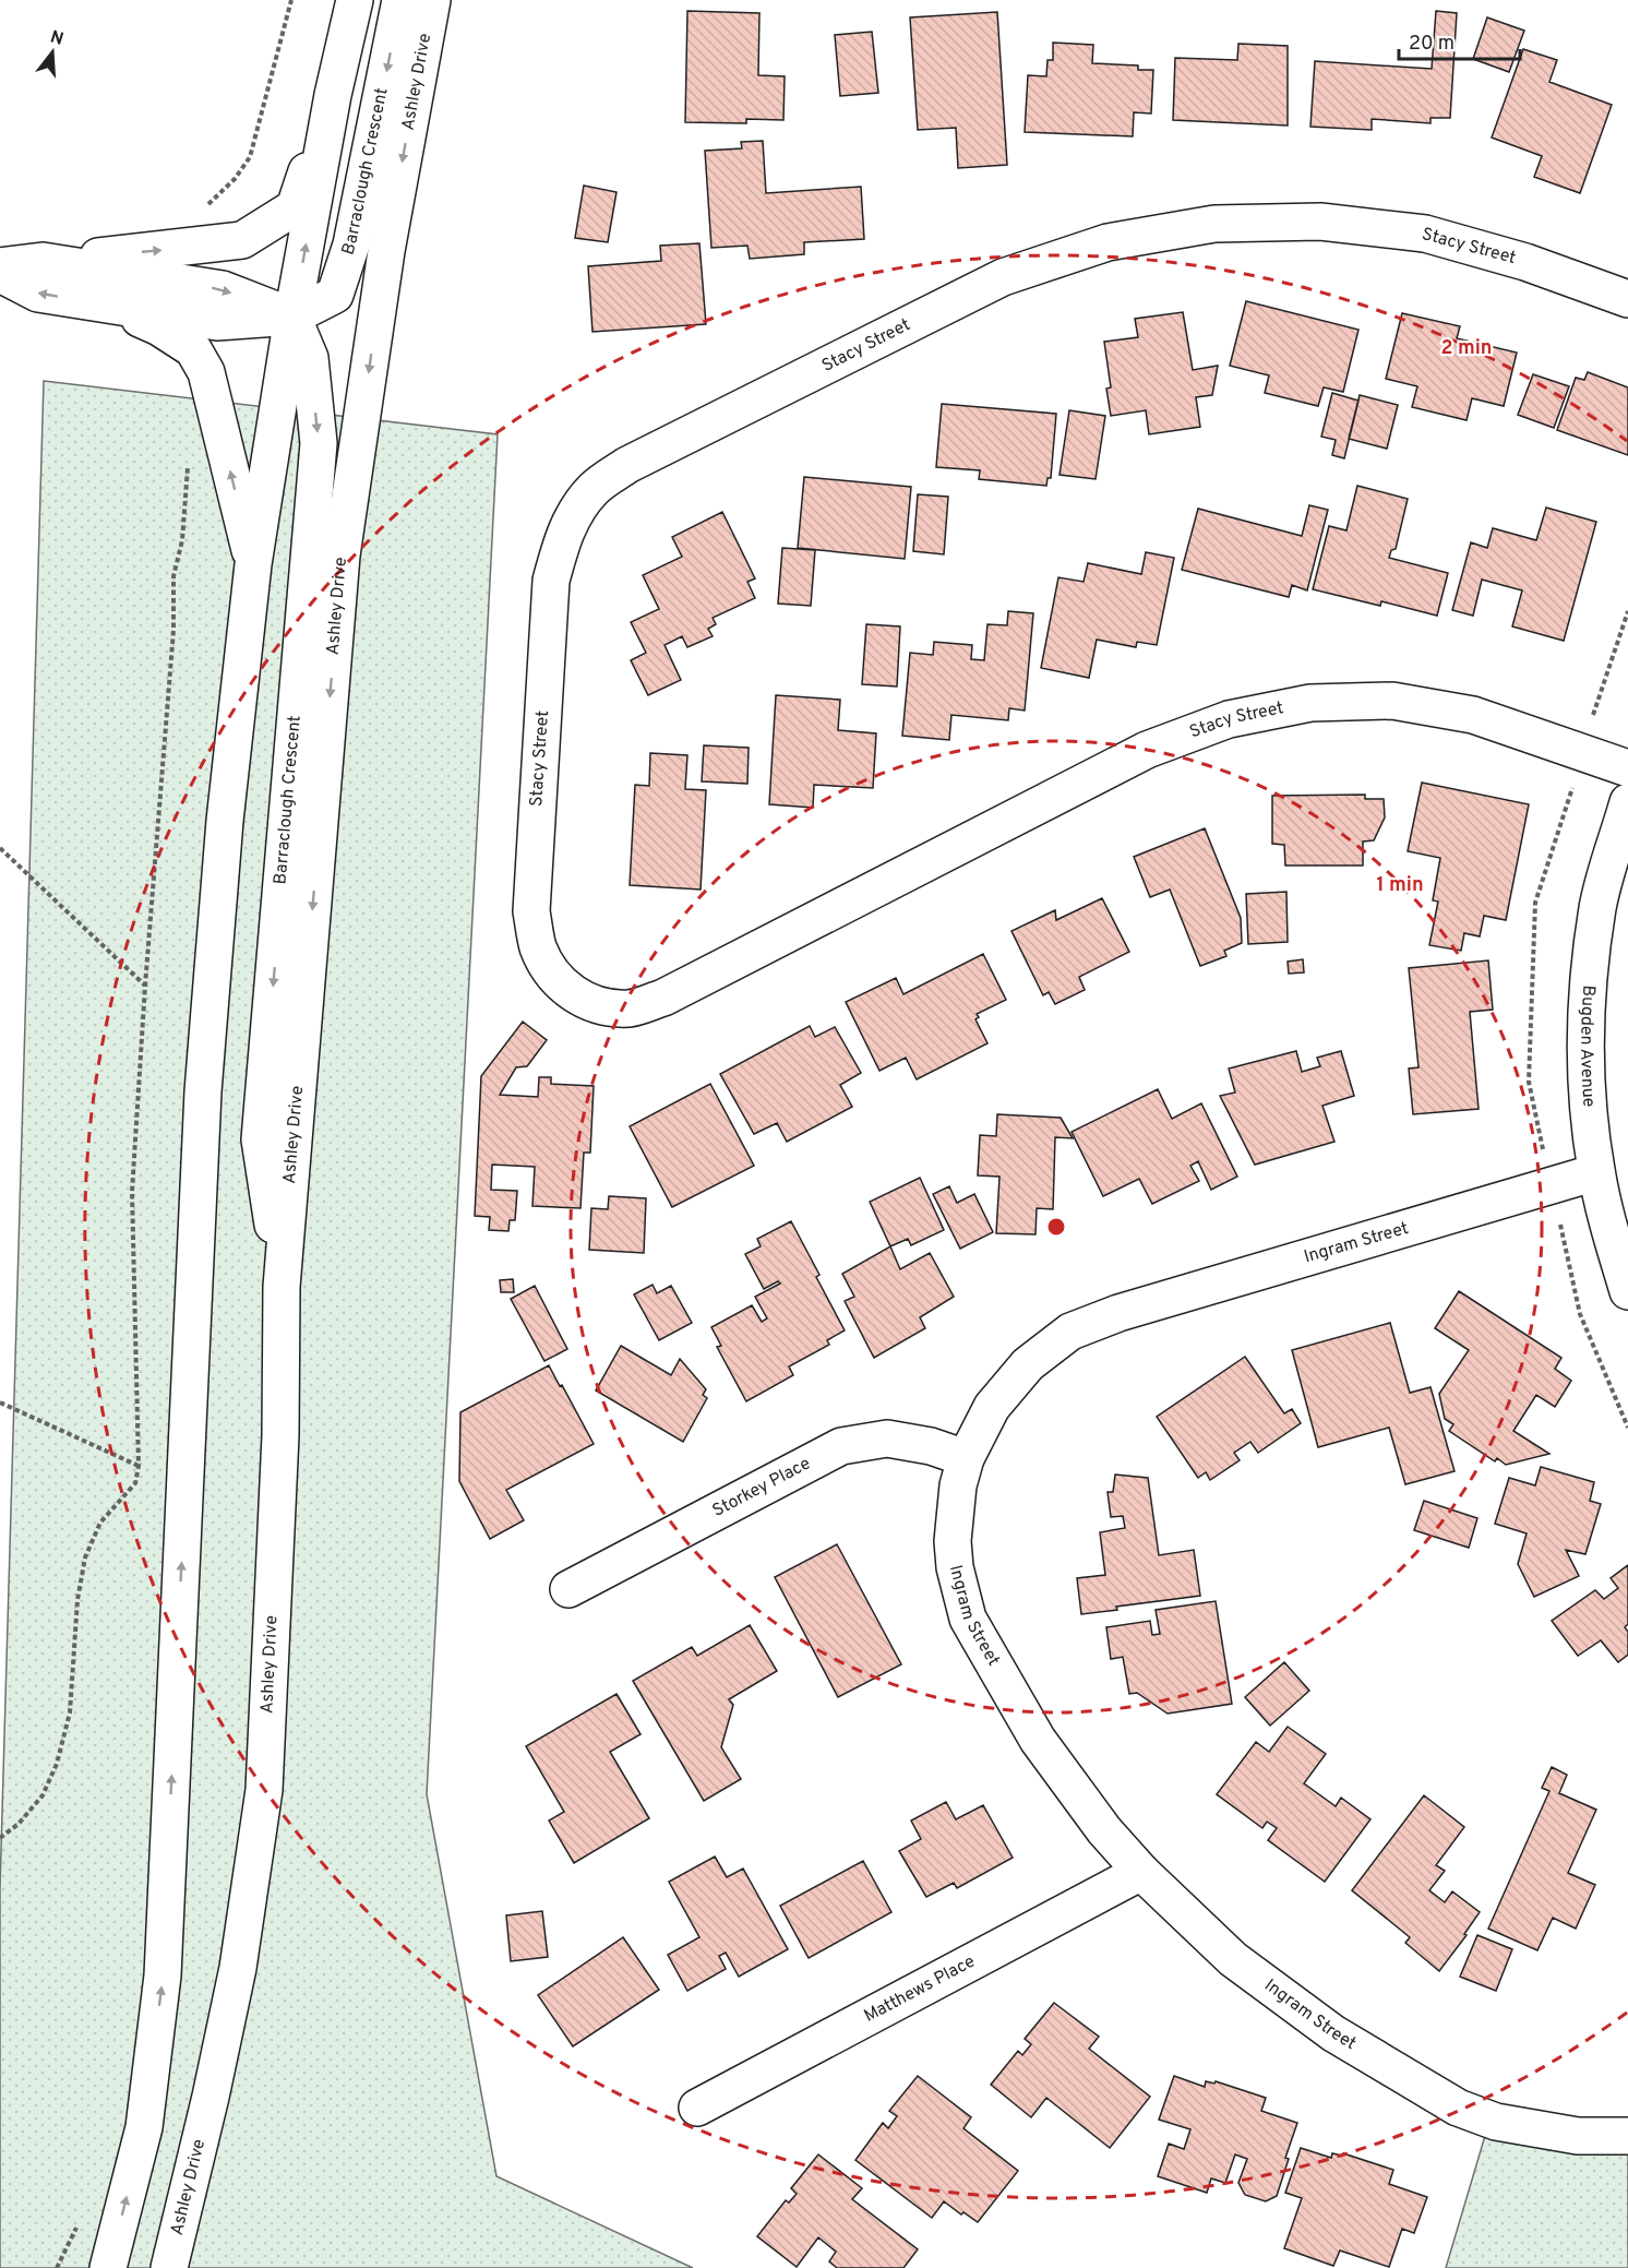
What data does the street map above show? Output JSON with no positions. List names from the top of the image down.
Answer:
{
  "streets": {
    "street": [
      "Ashley Drive",
      "Barraclough Crescent",
      "Stacy Street",
      "Bugden Avenue",
      "Ingram Street",
      "Storkey Place",
      "Matthews Place"
    ]
  },
  "crossings": [
    ["Ashley Drive", "Barraclough Crescent"],
    ["Bugden Avenue", "Ingram Street"],
    ["Ingram Street", "Storkey Place"],
    ["Ingram Street", "Matthews Place"]
  ],
  "scale_bar": "20 m",
  "north": "top",
  "rings": ["2 min", "1 min"]
}
